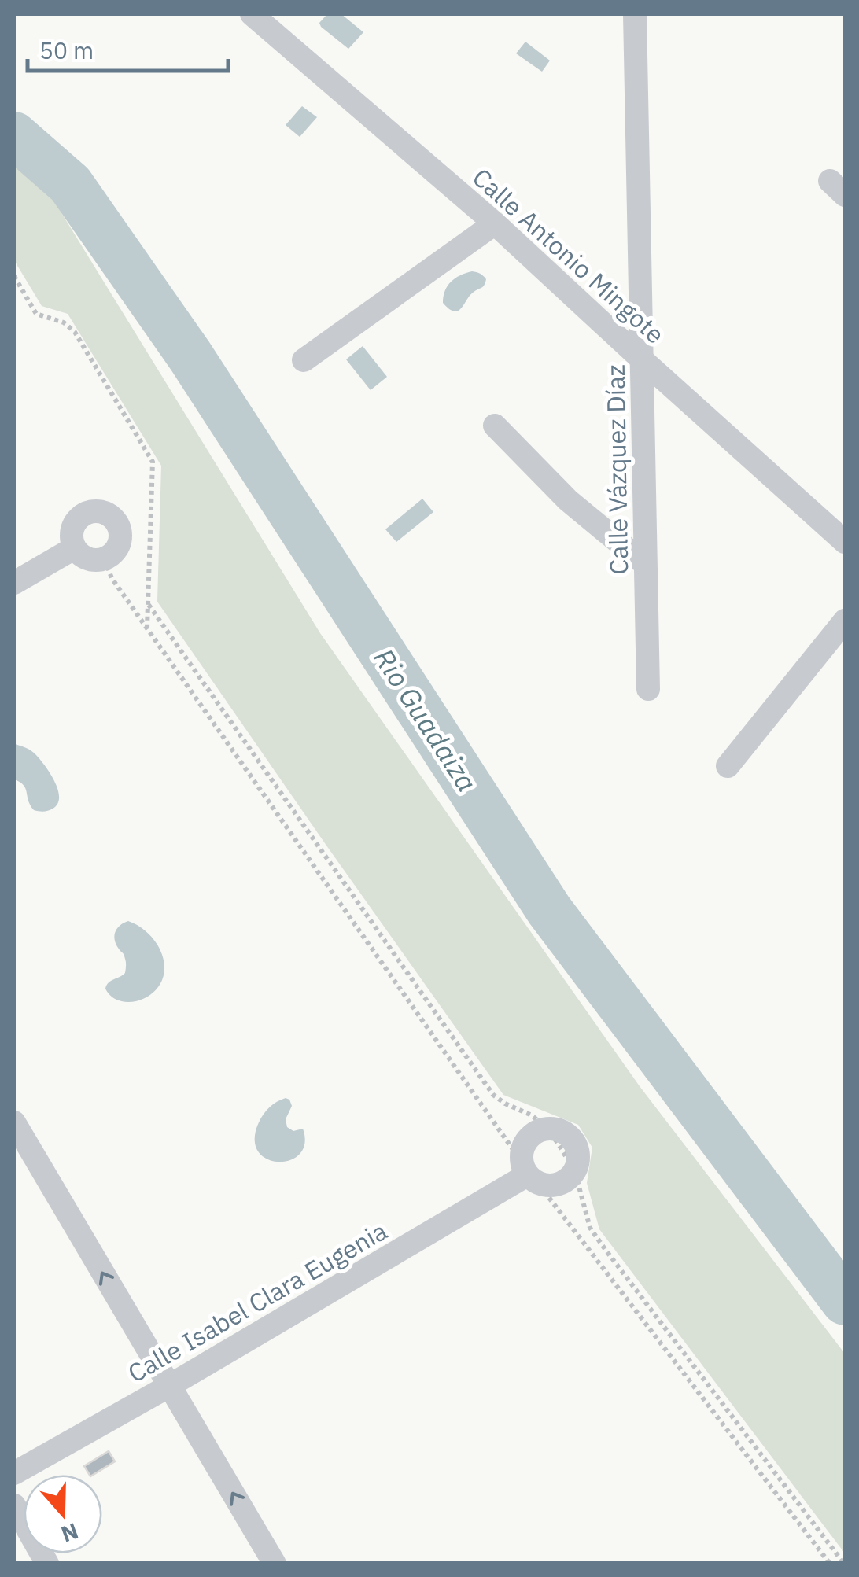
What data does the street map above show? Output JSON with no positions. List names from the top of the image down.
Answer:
{
  "streets": {
    "street": ["Calle Antonio Mingote", "Calle Vázquez Díaz", "Calle Isabel Clara Eugenia"]
  },
  "crossings": [
    ["Calle Antonio Mingote", "Calle Vázquez Díaz"]
  ],
  "water": ["Rio Guadaiza"],
  "scale_bar": "50 m",
  "north": "bottom"
}
